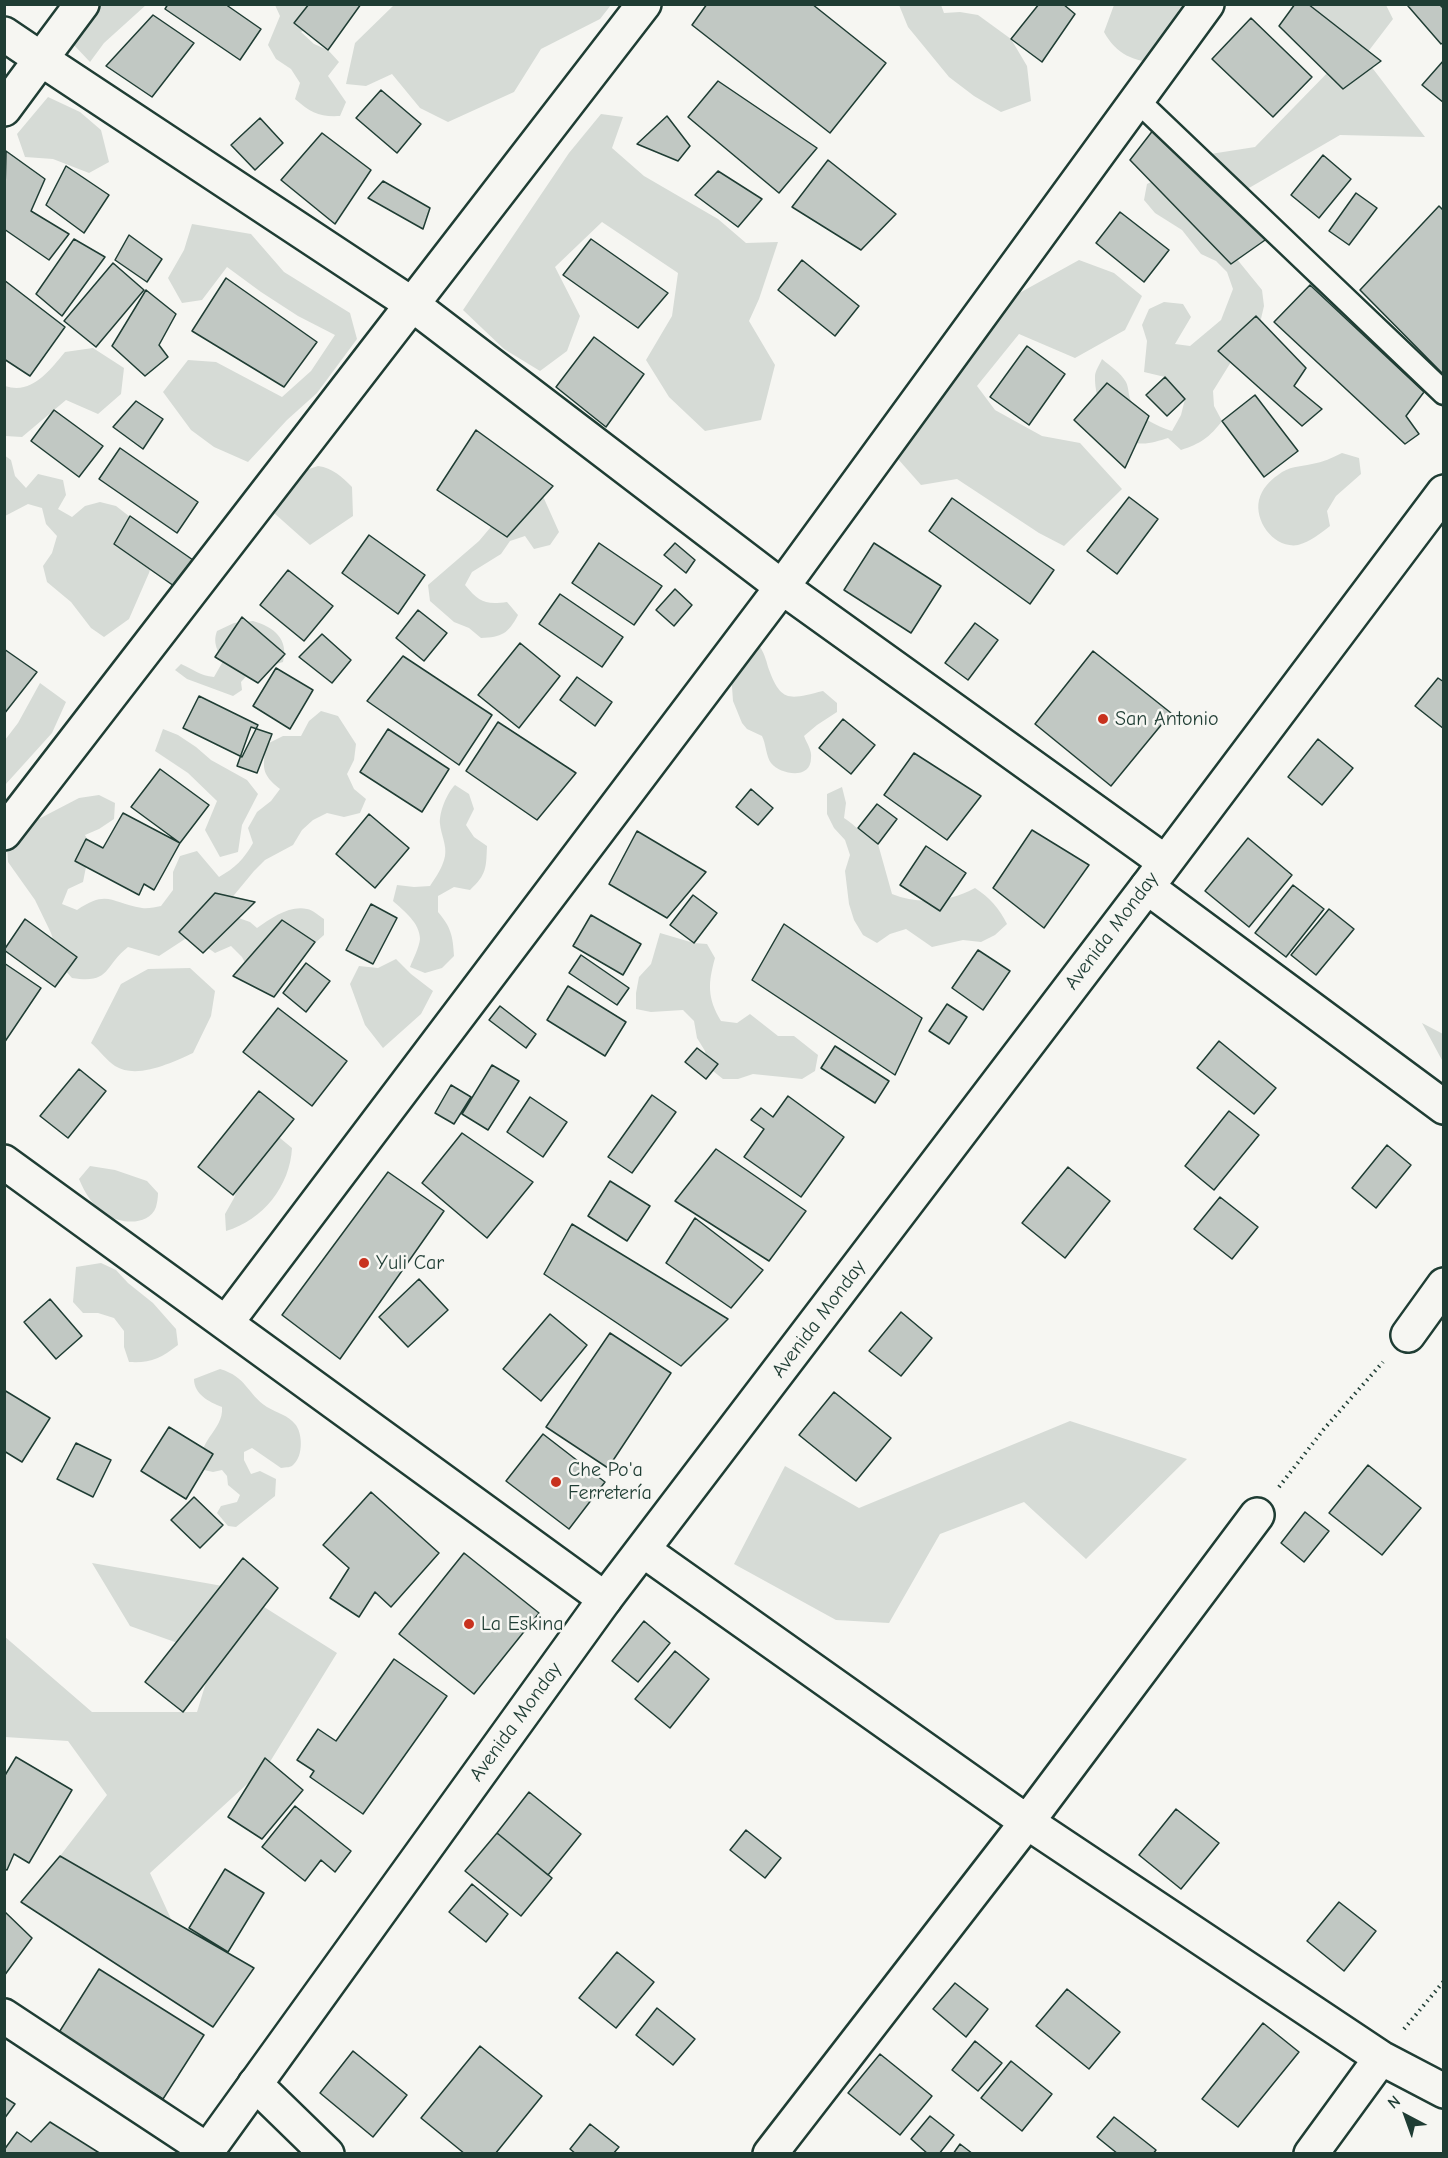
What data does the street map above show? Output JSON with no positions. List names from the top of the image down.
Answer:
{
  "streets": {
    "street": ["Avenida Monday"]
  },
  "places": [
    "San Antonio",
    "Yuli Car",
    "Che Po'a Ferretería",
    "La Eskina"
  ],
  "north": "top left"
}
